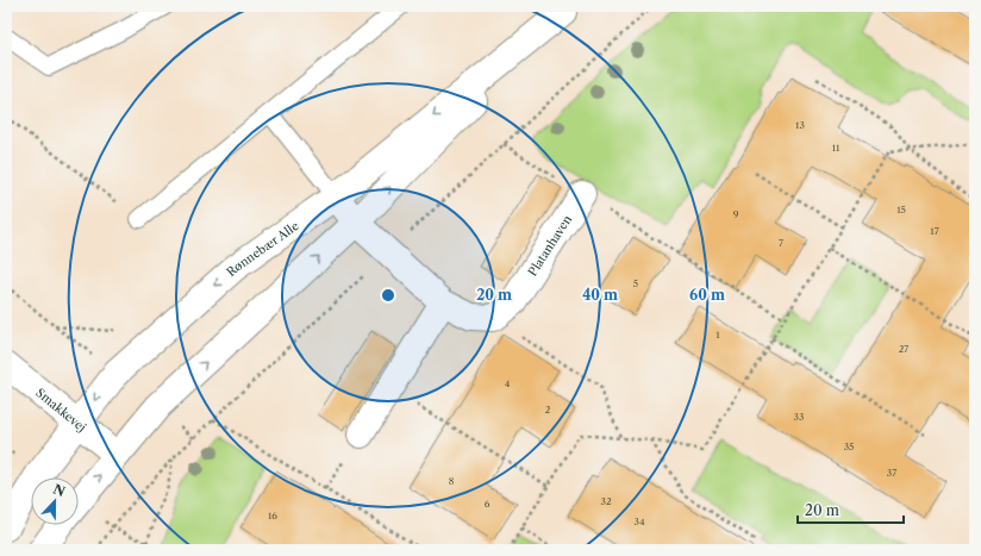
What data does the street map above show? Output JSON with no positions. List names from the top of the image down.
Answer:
{
  "streets": {
    "main road": ["Platanhaven", "Rønnebær Alle", "Smakkevej"]
  },
  "crossings": [
    ["Rønnebær Alle", "Smakkevej"]
  ],
  "house_numbers": [
    "13",
    "11",
    "15",
    "9",
    "17",
    "7",
    "5",
    "1",
    "27",
    "4",
    "2",
    "33",
    "35",
    "37",
    "8",
    "32",
    "6",
    "16",
    "34"
  ],
  "scale_bar": "20 m",
  "north": "top",
  "rings": ["20 m", "40 m", "60 m"]
}
